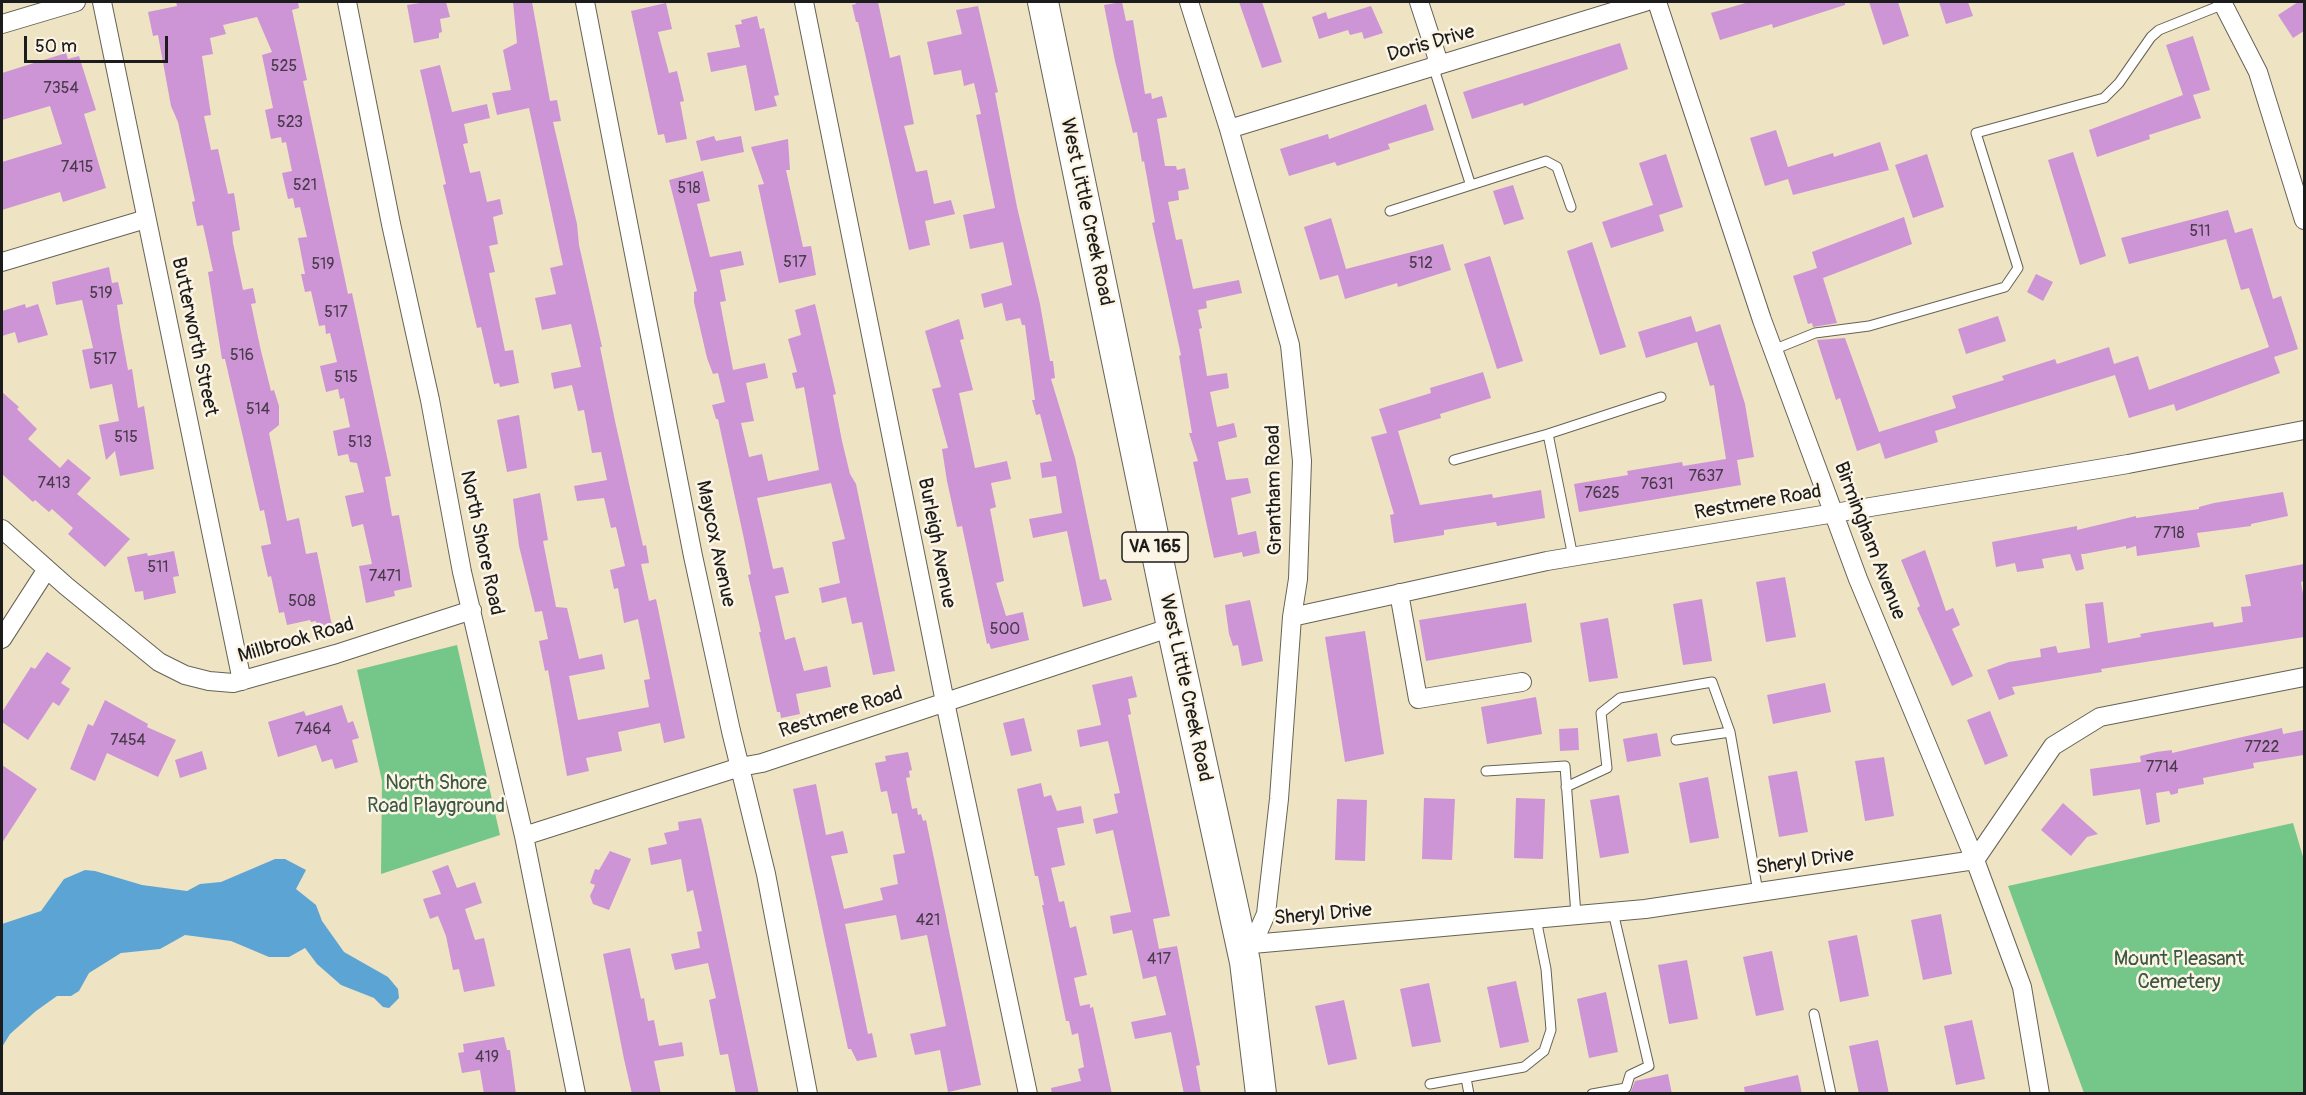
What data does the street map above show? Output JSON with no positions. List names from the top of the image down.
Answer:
{
  "streets": {
    "main road": ["West Little Creek Road", "VA 165"],
    "street": [
      "Doris Drive",
      "Butterworth Street",
      "Grantham Road",
      "Restmere Road",
      "Birmingham Avenue",
      "North Shore Road",
      "Burleigh Avenue",
      "Maycox Avenue",
      "Millbrook Road",
      "Sheryl Drive"
    ]
  },
  "crossings": [
    ["Doris Drive", "Grantham Road"],
    ["West Little Creek Road", "Grantham Road"],
    ["West Little Creek Road", "Restmere Road"],
    ["West Little Creek Road", "Sheryl Drive"],
    ["Butterworth Street", "Millbrook Road"],
    ["Grantham Road", "Restmere Road"],
    ["Grantham Road", "Sheryl Drive"],
    ["Restmere Road", "Birmingham Avenue"],
    ["Restmere Road", "North Shore Road"],
    ["Restmere Road", "Burleigh Avenue"],
    ["Restmere Road", "Maycox Avenue"],
    ["Birmingham Avenue", "Sheryl Drive"],
    ["North Shore Road", "Millbrook Road"]
  ],
  "parks": ["North Shore Road Playground", "Mount Pleasant Cemetery"],
  "house_numbers": [
    "525",
    "7354",
    "523",
    "7415",
    "521",
    "518",
    "511",
    "517",
    "512",
    "519",
    "519",
    "517",
    "516",
    "517",
    "515",
    "514",
    "515",
    "513",
    "7637",
    "7413",
    "7631",
    "7625",
    "7718",
    "511",
    "7471",
    "508",
    "500",
    "7464",
    "7454",
    "7722",
    "7714",
    "421",
    "417",
    "419"
  ],
  "scale_bar": "50 m"
}
